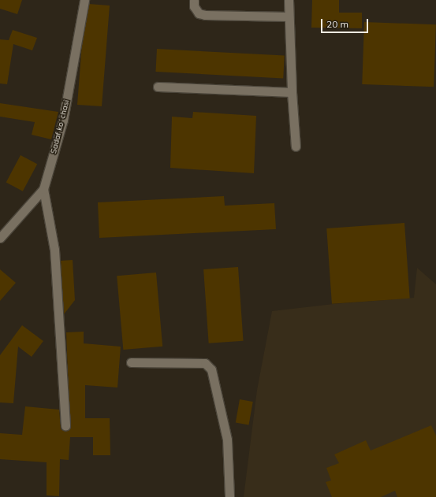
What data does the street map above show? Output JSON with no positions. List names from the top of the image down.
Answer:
{
  "streets": {
    "street": ["Sadaf koʻchasi"]
  },
  "scale_bar": "20 m"
}
